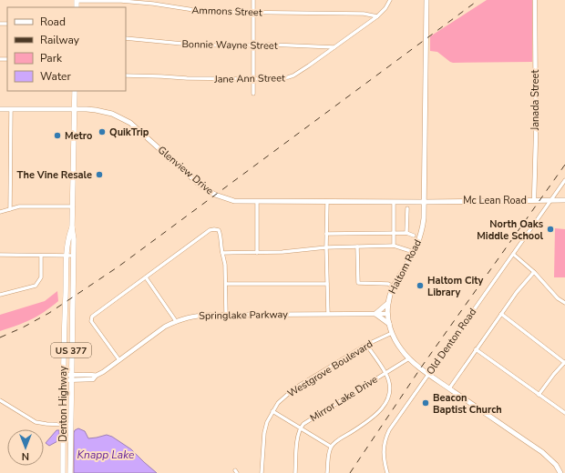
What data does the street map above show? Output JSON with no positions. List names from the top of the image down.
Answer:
{
  "streets": {
    "main road": [
      "Glenview Drive",
      "Mc Lean Road",
      "Haltom Road",
      "US 377",
      "Denton Highway"
    ],
    "street": [
      "Ammons Street",
      "Bonnie Wayne Street",
      "Jane Ann Street",
      "Janada Street",
      "Springlake Parkway",
      "Old Denton Road",
      "Westgrove Boulevard",
      "Mirror Lake Drive"
    ]
  },
  "crossings": [
    ["Ammons Street", "Jane Ann Street"],
    ["Bonnie Wayne Street", "Jane Ann Street"],
    ["Janada Street", "Mc Lean Road"],
    ["Glenview Drive", "Mc Lean Road"],
    ["Glenview Drive", "Haltom Road"],
    ["Glenview Drive", "Denton Highway"],
    ["Mc Lean Road", "Haltom Road"],
    ["Mc Lean Road", "Old Denton Road"],
    ["Haltom Road", "Springlake Parkway"],
    ["Haltom Road", "Old Denton Road"],
    ["Haltom Road", "Westgrove Boulevard"],
    ["Haltom Road", "Mirror Lake Drive"],
    ["Springlake Parkway", "Denton Highway"]
  ],
  "water": ["Knapp Lake"],
  "places": [
    "QuikTrip",
    "Metro",
    "The Vine Resale",
    "North Oaks Middle School",
    "Haltom City Library",
    "Beacon Baptist Church"
  ],
  "legend": [
    "Road",
    "Railway",
    "Park",
    "Water"
  ],
  "north": "bottom"
}
